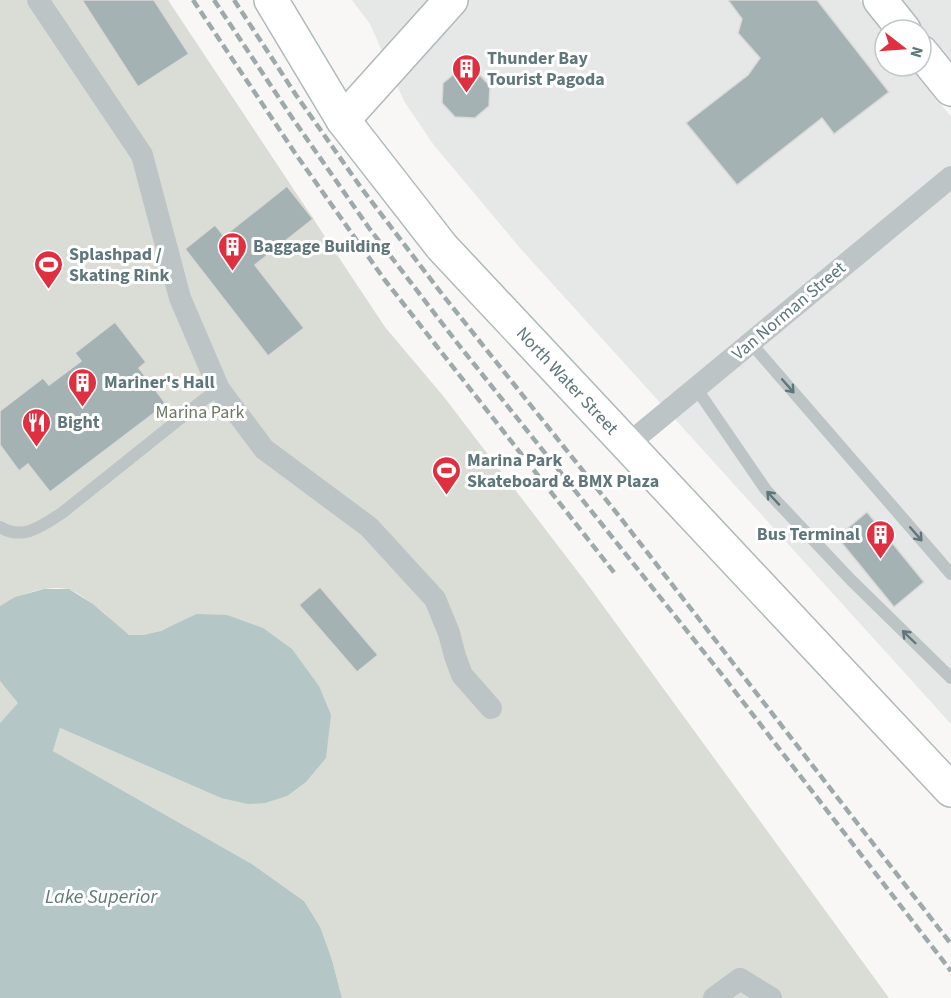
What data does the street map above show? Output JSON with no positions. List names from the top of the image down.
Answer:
{
  "streets": {
    "main road": ["North Water Street"],
    "street": ["Van Norman Street"]
  },
  "crossings": [
    ["Van Norman Street", "North Water Street"]
  ],
  "water": ["Lake Superior"],
  "parks": ["Marina Park"],
  "places": {
    "building": [
      "Thunder Bay Tourist Pagoda",
      "Baggage Building",
      "Mariner's Hall",
      "Bus Terminal"
    ],
    "sports": ["Splashpad / Skating Rink", "Marina Park Skateboard & BMX Plaza"],
    "restaurant": ["Bight"]
  },
  "north": "right"
}
